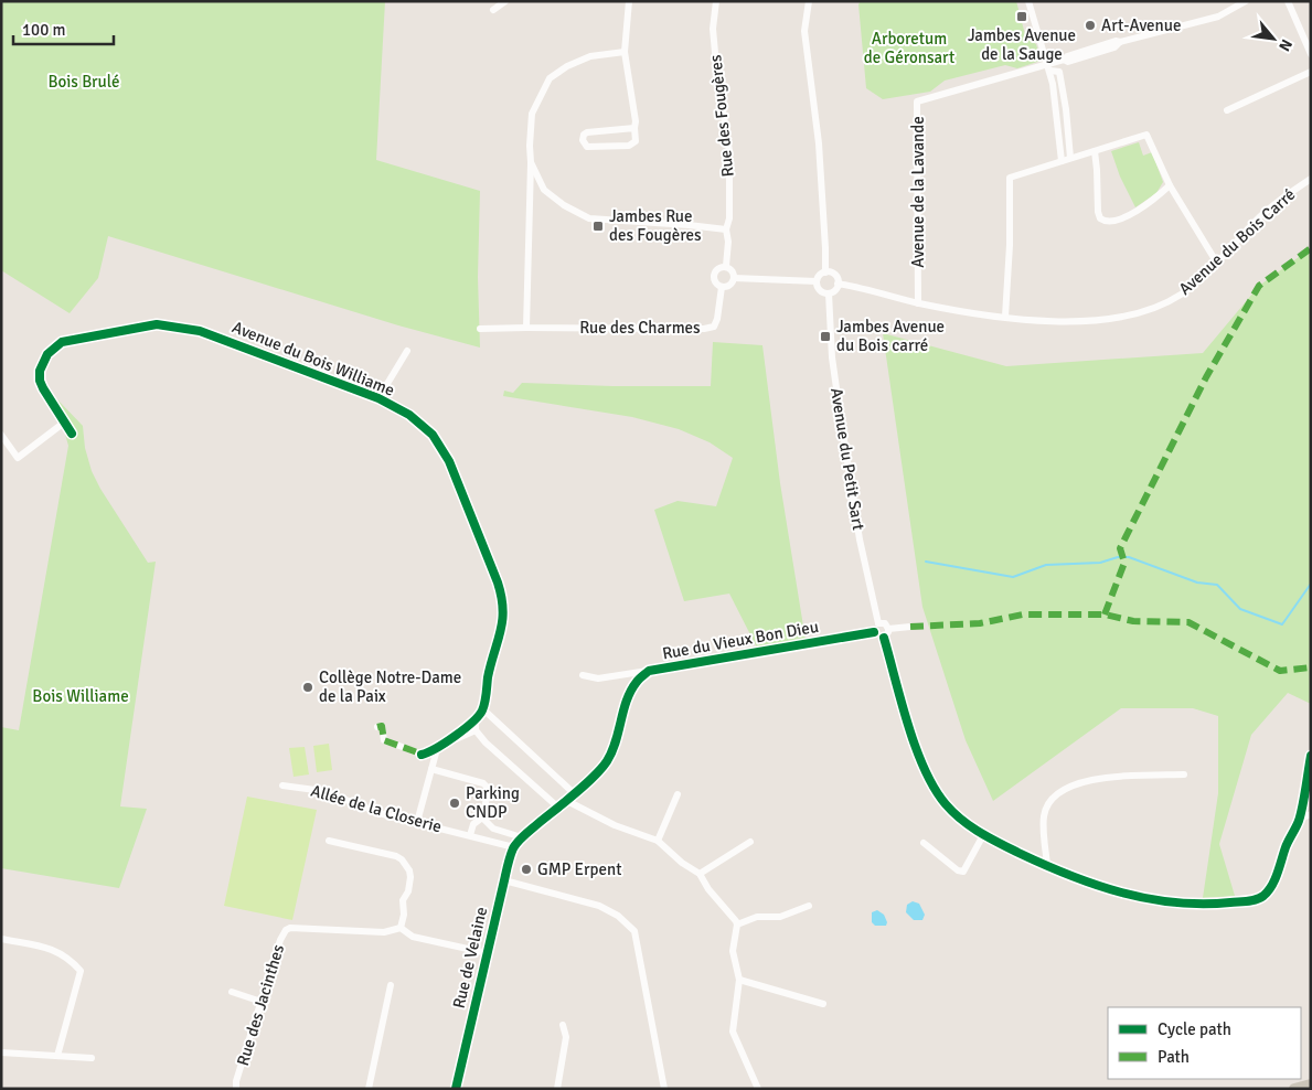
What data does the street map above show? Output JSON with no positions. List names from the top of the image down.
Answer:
{
  "streets": {
    "street": [
      "Rue des Fougères",
      "Avenue de la Lavande",
      "Avenue du Bois Carré",
      "Rue des Charmes",
      "Avenue du Bois Williame",
      "Avenue du Petit Sart",
      "Rue du Vieux Bon Dieu",
      "Allée de la Closerie",
      "Rue de Velaine",
      "Rue des Jacinthes"
    ]
  },
  "crossings": [
    ["Rue des Fougères", "Rue des Charmes"],
    ["Avenue de la Lavande", "Avenue du Bois Carré"],
    ["Avenue du Bois Carré", "Avenue du Petit Sart"],
    ["Avenue du Petit Sart", "Rue du Vieux Bon Dieu"],
    ["Allée de la Closerie", "Rue de Velaine"]
  ],
  "parks": ["Arboretum de Géronsart", "Bois Brulé", "Bois Williame"],
  "places": {
    "transit": ["Jambes Avenue de la Sauge", "Jambes Rue des Fougères", "Jambes Avenue du Bois carré"],
    "other": [
      "Art-Avenue",
      "Collège Notre-Dame de la Paix",
      "Parking CNDP",
      "GMP Erpent"
    ]
  },
  "legend": ["Cycle path", "Path"],
  "scale_bar": "100 m",
  "north": "bottom right"
}
